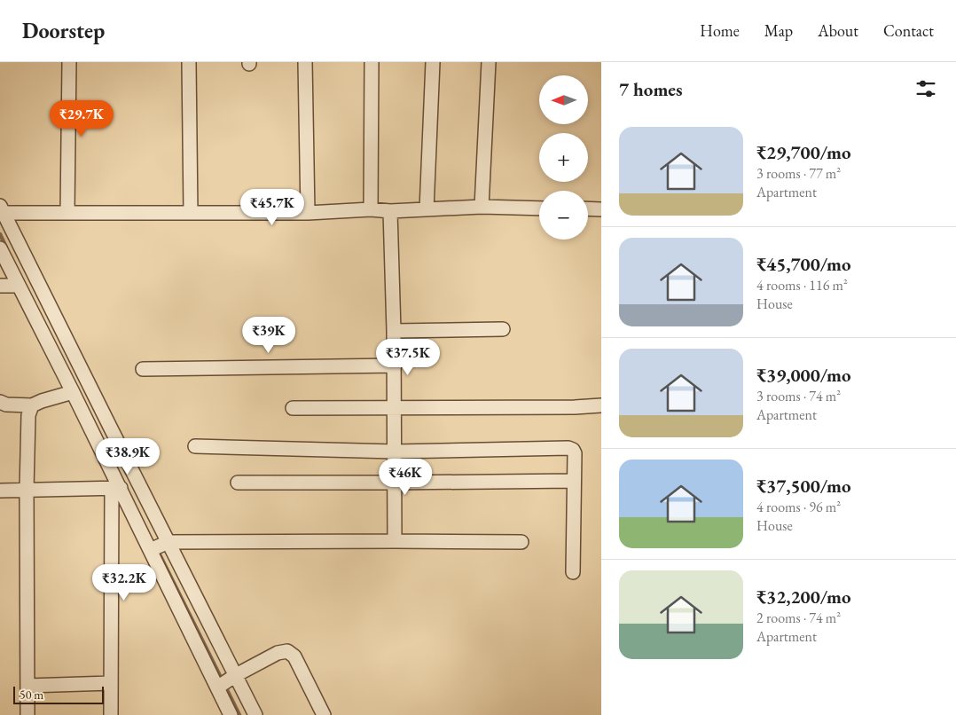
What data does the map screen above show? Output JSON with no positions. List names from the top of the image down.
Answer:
{
  "scale_bar": "50 m",
  "north": "left",
  "page": {
    "header": "Doorstep",
    "nav": [
      "Home",
      "Map",
      "About",
      "Contact"
    ],
    "heading": "7 homes",
    "map_buttons": ["+", "−"],
    "price": [
      "₹29.7K",
      "₹45.7K",
      "₹39K",
      "₹37.5K",
      "₹38.9K",
      "₹46K",
      "₹32.2K"
    ],
    "list": [
      {
        "name": "₹29,700/mo",
        "note": "3 rooms · 77 m² · Apartment"
      },
      {
        "name": "₹45,700/mo",
        "note": "4 rooms · 116 m² · House"
      },
      {
        "name": "₹39,000/mo",
        "note": "3 rooms · 74 m² · Apartment"
      },
      {
        "name": "₹37,500/mo",
        "note": "4 rooms · 96 m² · House"
      },
      {
        "name": "₹32,200/mo",
        "note": "2 rooms · 74 m² · Apartment"
      }
    ],
    "scale": "50 m"
  }
}
